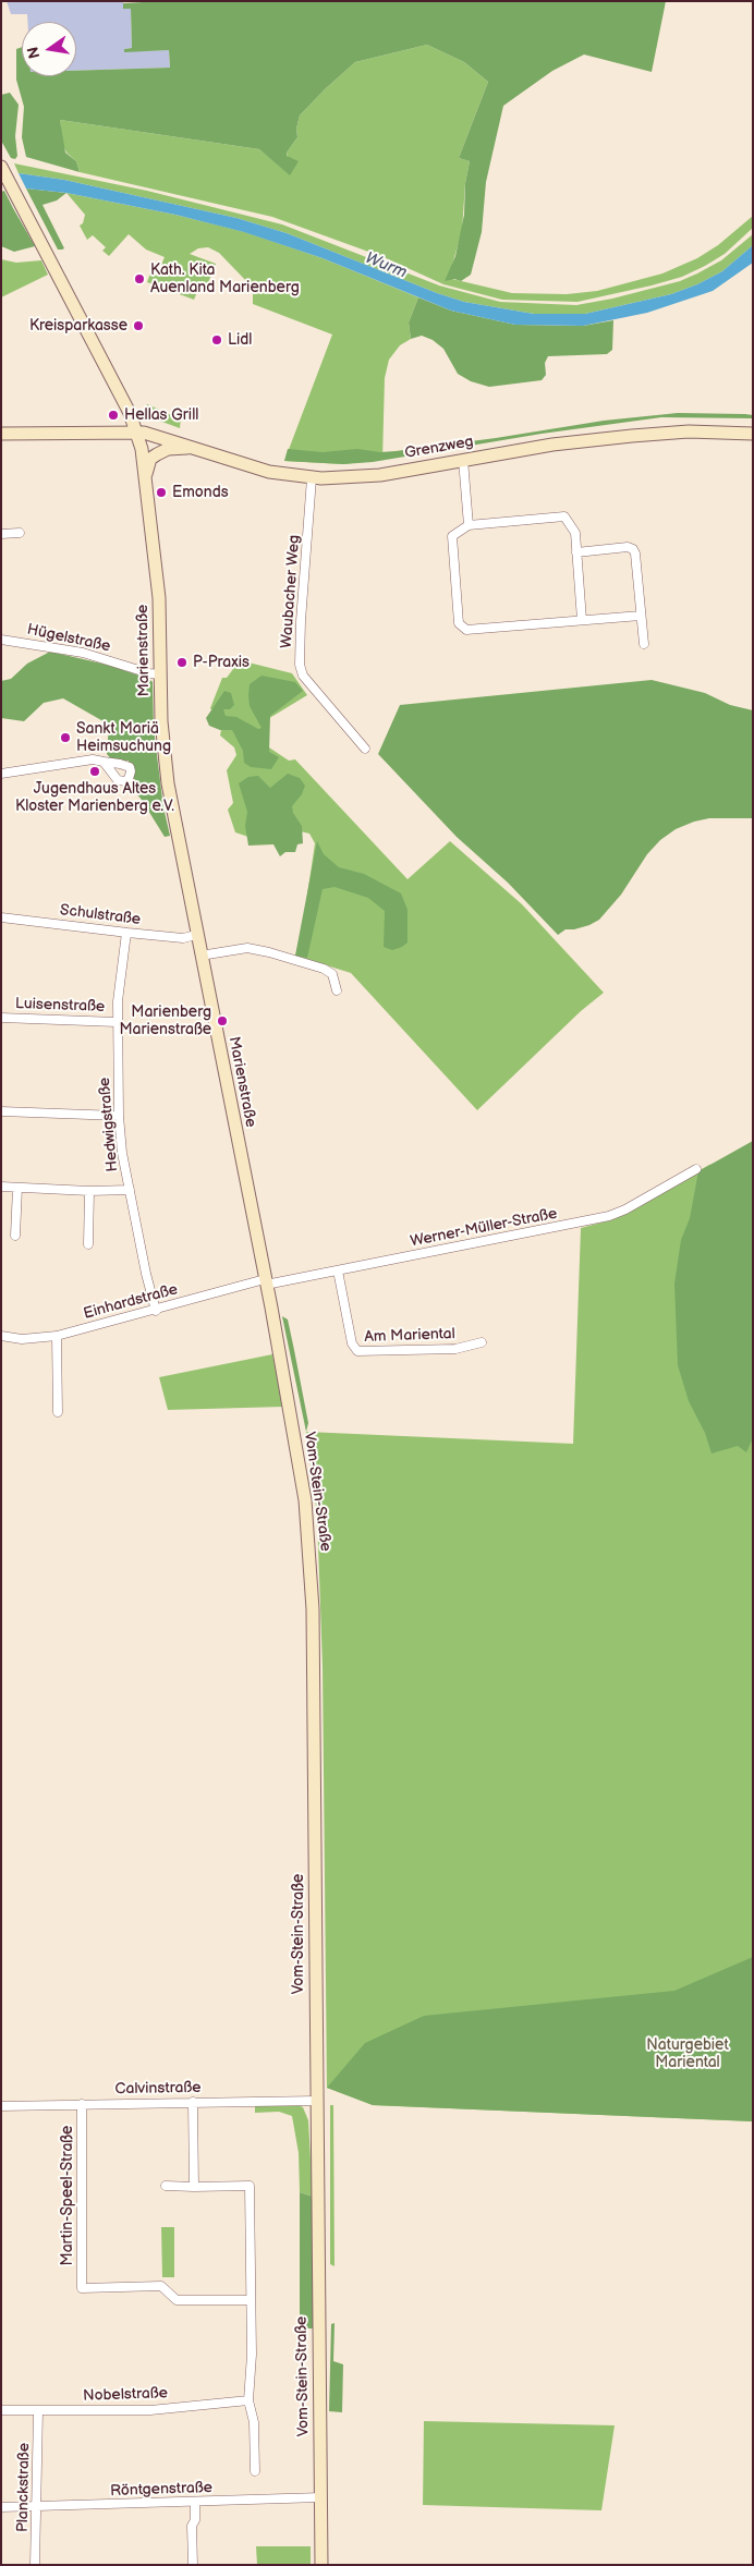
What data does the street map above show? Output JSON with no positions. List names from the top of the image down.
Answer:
{
  "streets": {
    "main road": ["Grenzweg", "Marienstraße", "Vom-Stein-Straße"],
    "street": [
      "Waubacher Weg",
      "Hügelstraße",
      "Schulstraße",
      "Luisenstraße",
      "Hedwigstraße",
      "Werner-Müller-Straße",
      "Einhardstraße",
      "Am Mariental",
      "Calvinstraße",
      "Martin-Speel-Straße",
      "Nobelstraße",
      "Planckstraße",
      "Röntgenstraße"
    ]
  },
  "crossings": [
    ["Grenzweg", "Waubacher Weg"],
    ["Grenzweg", "Marienstraße"],
    ["Hügelstraße", "Marienstraße"],
    ["Marienstraße", "Schulstraße"],
    ["Marienstraße", "Werner-Müller-Straße"],
    ["Marienstraße", "Einhardstraße"],
    ["Marienstraße", "Vom-Stein-Straße"],
    ["Schulstraße", "Hedwigstraße"],
    ["Luisenstraße", "Hedwigstraße"],
    ["Hedwigstraße", "Einhardstraße"],
    ["Werner-Müller-Straße", "Einhardstraße"],
    ["Werner-Müller-Straße", "Am Mariental"],
    ["Vom-Stein-Straße", "Calvinstraße"],
    ["Vom-Stein-Straße", "Röntgenstraße"],
    ["Calvinstraße", "Martin-Speel-Straße"],
    ["Nobelstraße", "Planckstraße"],
    ["Planckstraße", "Röntgenstraße"]
  ],
  "water": ["Wurm"],
  "parks": ["Naturgebiet Mariental"],
  "places": [
    "Kath. Kita Auenland Marienberg",
    "Kreisparkasse",
    "Lidl",
    "Hellas Grill",
    "Emonds",
    "P-Praxis",
    "Sankt Mariä Heimsuchung",
    "Jugendhaus Altes Kloster Marienberg e.V.",
    "Marienberg Marienstraße"
  ],
  "north": "left"
}
